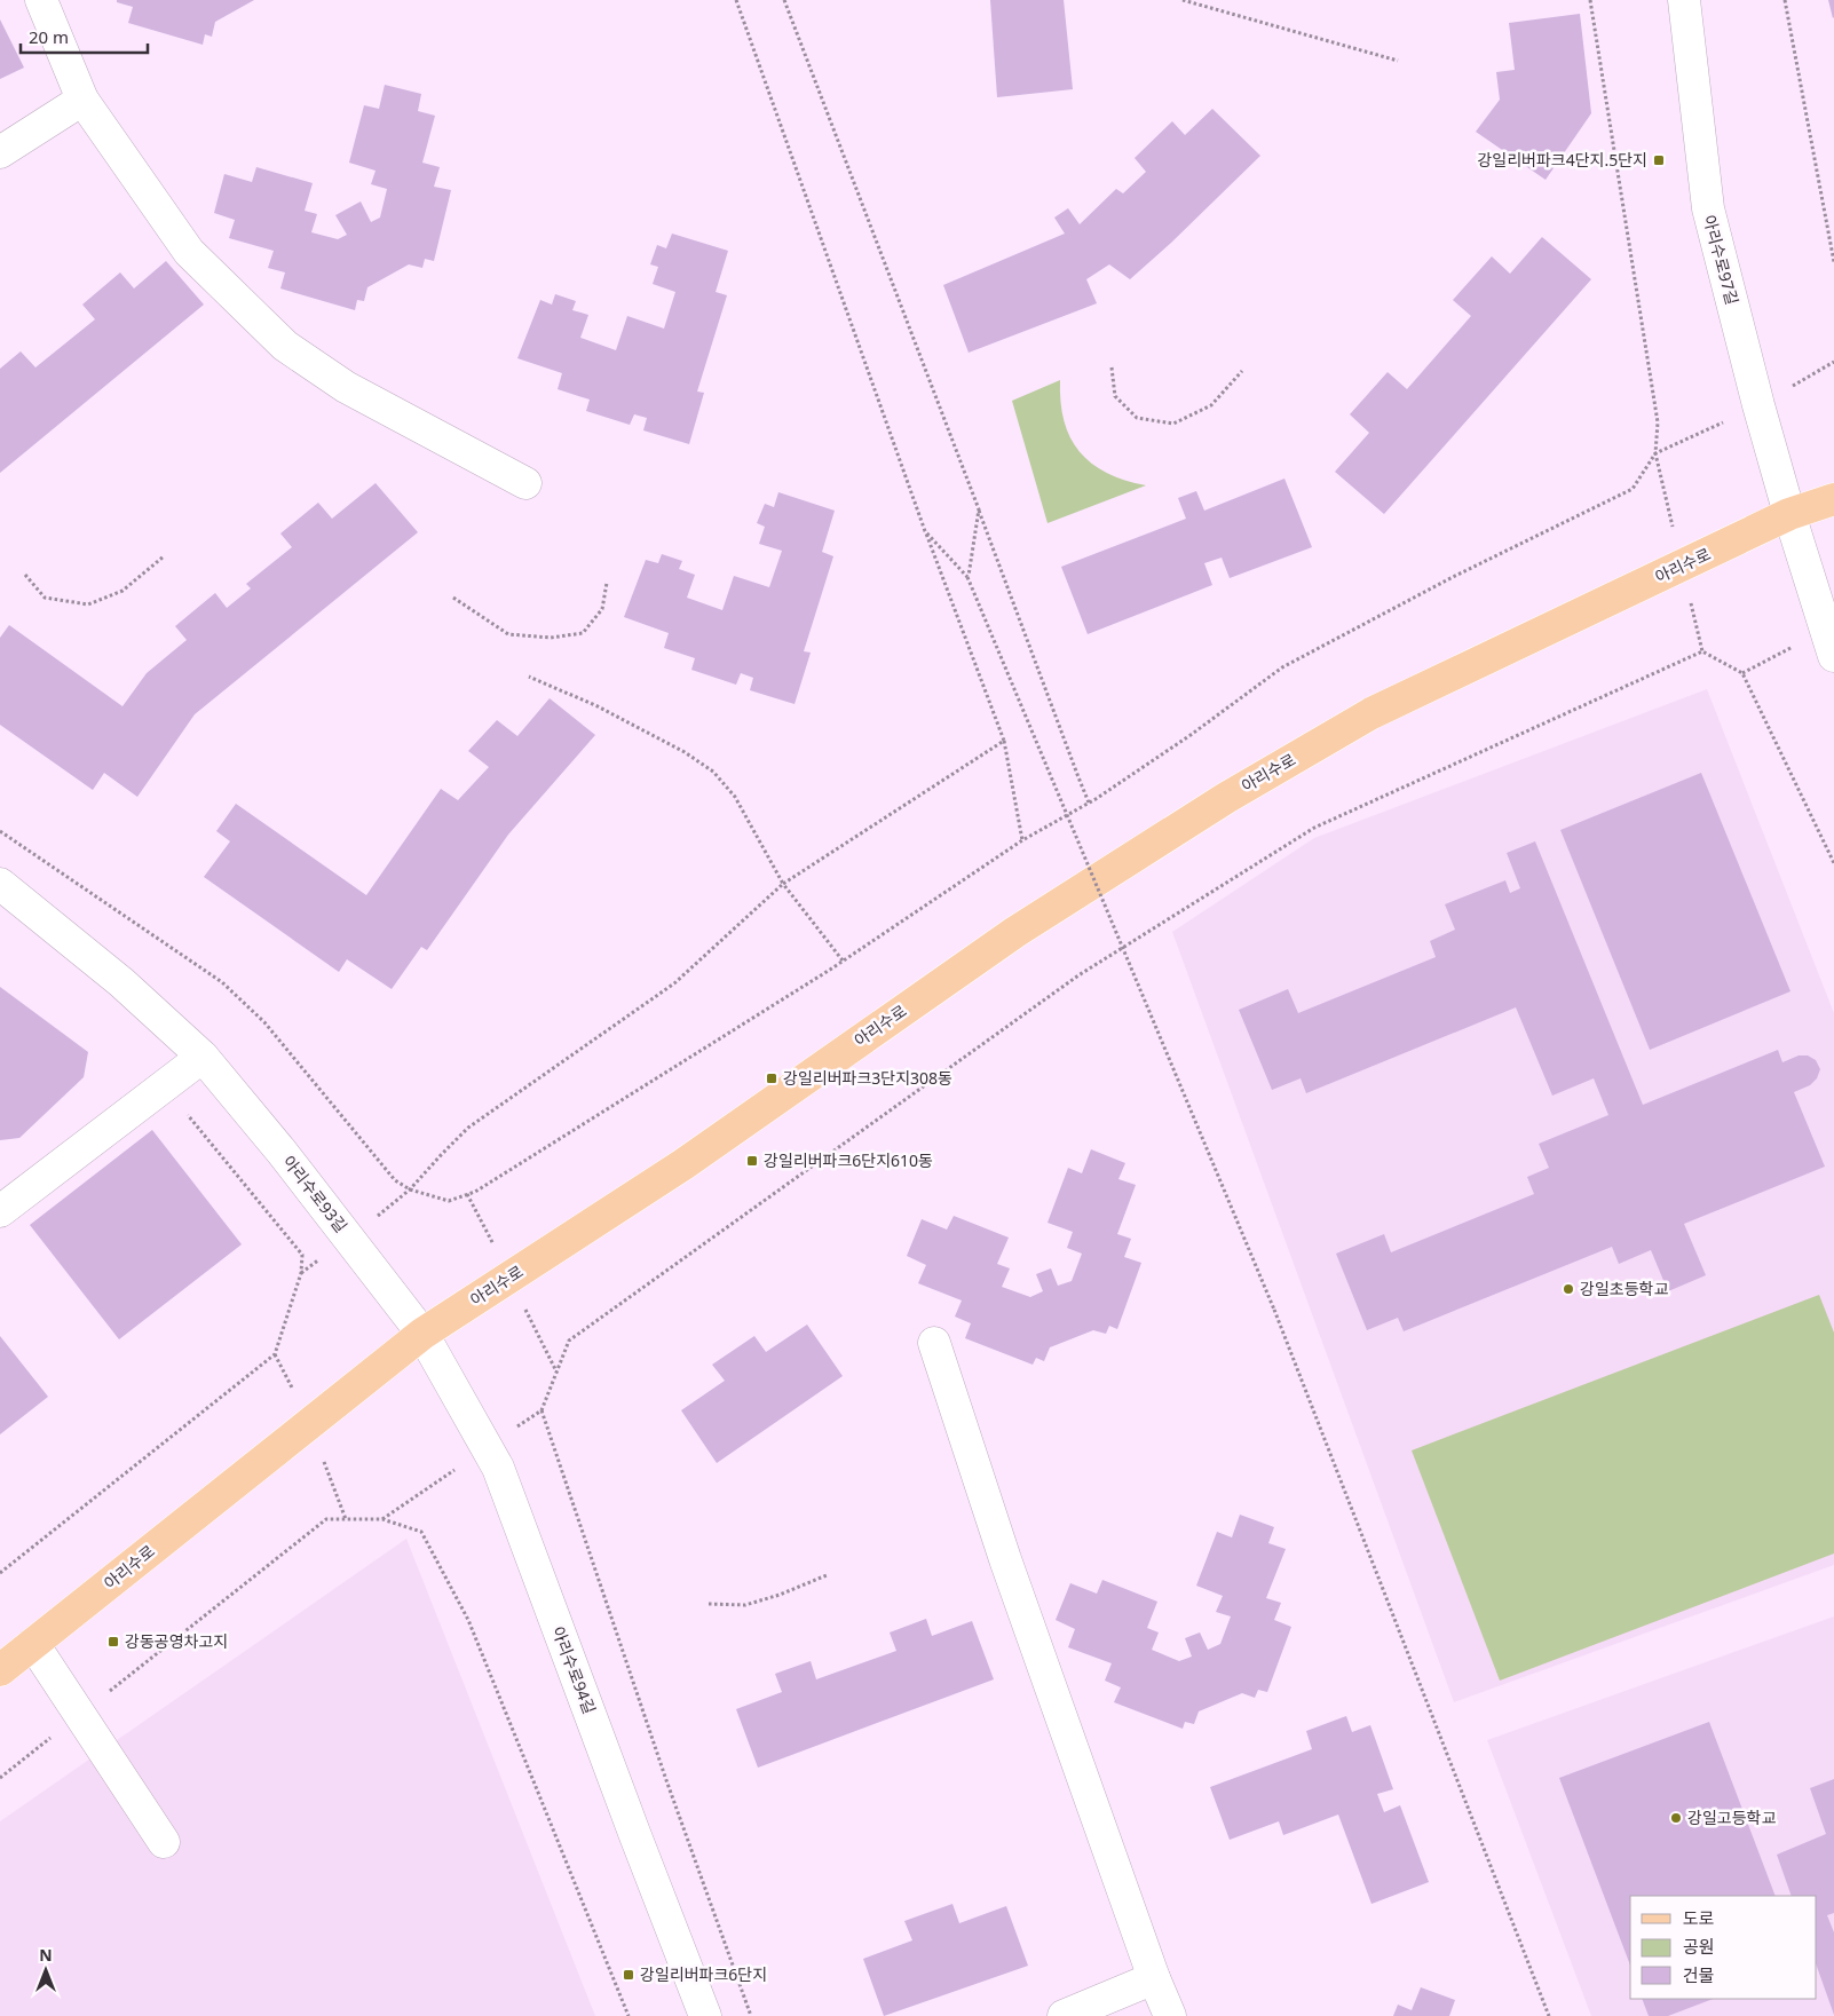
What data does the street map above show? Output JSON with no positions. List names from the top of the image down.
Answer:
{
  "streets": {
    "main road": ["아리수로"],
    "street": ["아리수로97길", "아리수로93길", "아리수로94길"]
  },
  "crossings": [
    ["아리수로97길", "아리수로"],
    ["아리수로", "아리수로93길"],
    ["아리수로", "아리수로94길"],
    ["아리수로93길", "아리수로94길"]
  ],
  "places": {
    "transit": [
      "강일리버파크4단지.5단지",
      "강일리버파크3단지308동",
      "강일리버파크6단지610동",
      "강동공영차고지",
      "강일리버파크6단지"
    ],
    "other": ["강일초등학교", "강일고등학교"]
  },
  "legend": ["도로", "공원", "건물"],
  "scale_bar": "20 m",
  "north": "top"
}
